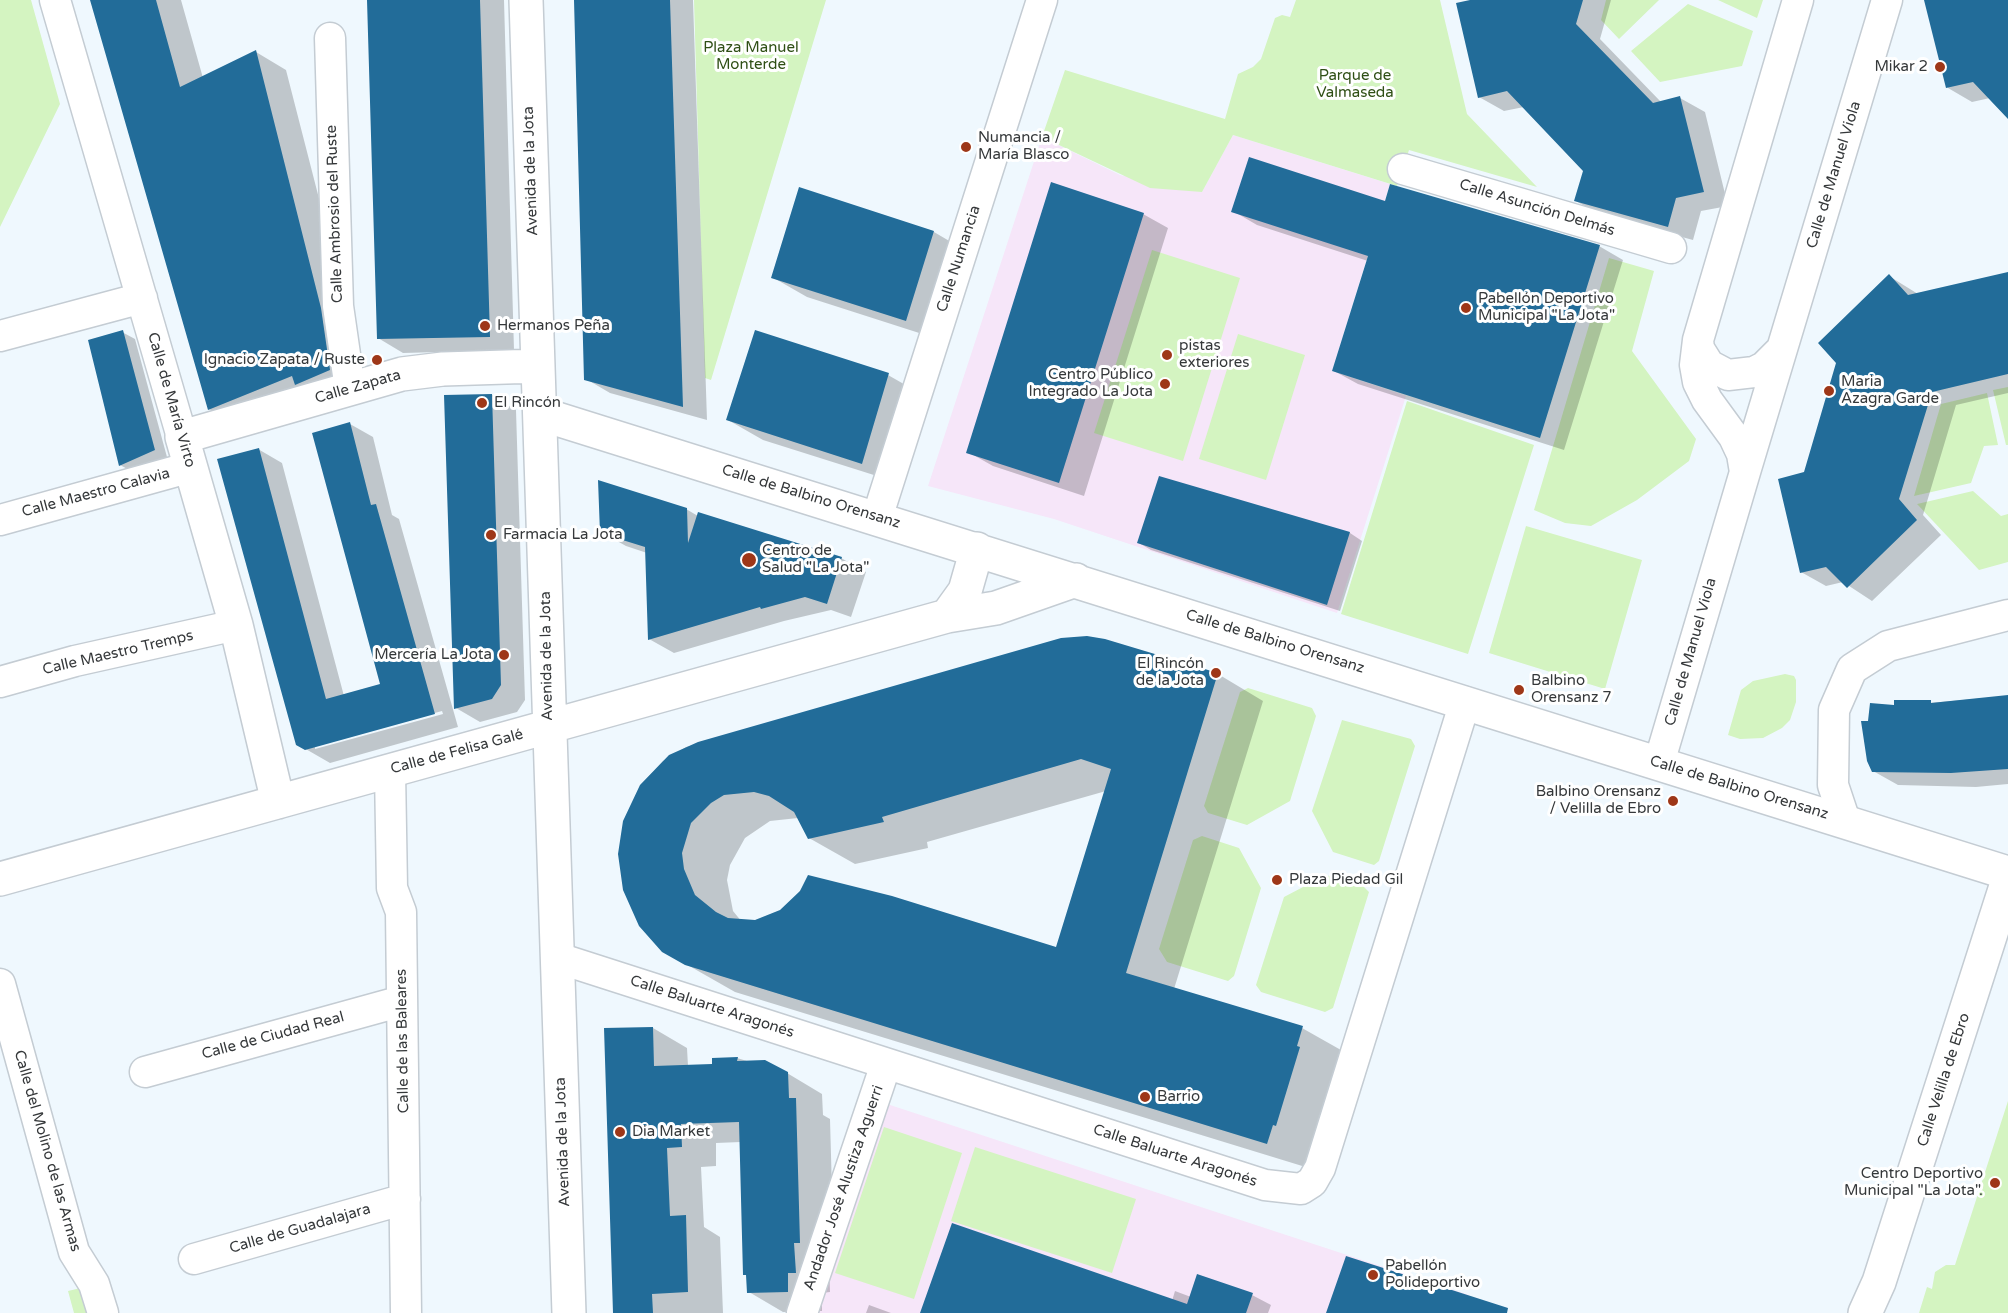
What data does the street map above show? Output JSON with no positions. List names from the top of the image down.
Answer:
{
  "streets": {
    "street": [
      "Avenida de la Jota",
      "Calle de Manuel Viola",
      "Calle Asunción Delmás",
      "Calle Ambrosio del Ruste",
      "Calle Numancia",
      "Calle Zapata",
      "Calle de María Virto",
      "Calle Maestro Calavia",
      "Calle de Balbino Orensanz",
      "Calle Maestro Tremps",
      "Calle de Felisa Galé",
      "Calle Baluarte Aragonés",
      "Calle de Ciudad Real",
      "Calle de las Baleares",
      "Calle Velilla de Ebro",
      "Calle del Molino de las Armas",
      "Andador José Alustiza Aguerri",
      "Calle de Guadalajara"
    ]
  },
  "crossings": [
    ["Avenida de la Jota", "Calle Zapata"],
    ["Avenida de la Jota", "Calle de Balbino Orensanz"],
    ["Avenida de la Jota", "Calle de Felisa Galé"],
    ["Avenida de la Jota", "Calle Baluarte Aragonés"],
    ["Calle de Manuel Viola", "Calle de Balbino Orensanz"],
    ["Calle Ambrosio del Ruste", "Calle Zapata"],
    ["Calle Numancia", "Calle de Balbino Orensanz"],
    ["Calle Zapata", "Calle de María Virto"],
    ["Calle Zapata", "Calle Maestro Calavia"],
    ["Calle de María Virto", "Calle Maestro Calavia"],
    ["Calle de María Virto", "Calle Maestro Tremps"],
    ["Calle de María Virto", "Calle de Felisa Galé"],
    ["Calle de Balbino Orensanz", "Calle de Felisa Galé"],
    ["Calle de Balbino Orensanz", "Calle Baluarte Aragonés"],
    ["Calle de Felisa Galé", "Calle de las Baleares"],
    ["Calle Baluarte Aragonés", "Andador José Alustiza Aguerri"],
    ["Calle de Ciudad Real", "Calle de las Baleares"],
    ["Calle de las Baleares", "Calle de Guadalajara"]
  ],
  "parks": ["Plaza Manuel Monterde", "Parque de Valmaseda"],
  "places": [
    "Mikar 2",
    "Numancia / María Blasco",
    "Pabellón Deportivo Municipal \"La Jota\"",
    "Hermanos Peña",
    "pistas exteriores",
    "Ignacio Zapata / Ruste",
    "Centro Público Integrado La Jota",
    "Maria Azagra Garde",
    "El Rincón",
    "Farmacia La Jota",
    "Centro de Salud \"La Jota\"",
    "Mercería La Jota",
    "El Rincón de la Jota",
    "Balbino Orensanz 7",
    "Balbino Orensanz / Velilla de Ebro",
    "Plaza Piedad Gil",
    "Barrio",
    "Dia Market",
    "Centro Deportivo Municipal \"La Jota\".",
    "Pabellón Polideportivo"
  ]
}
